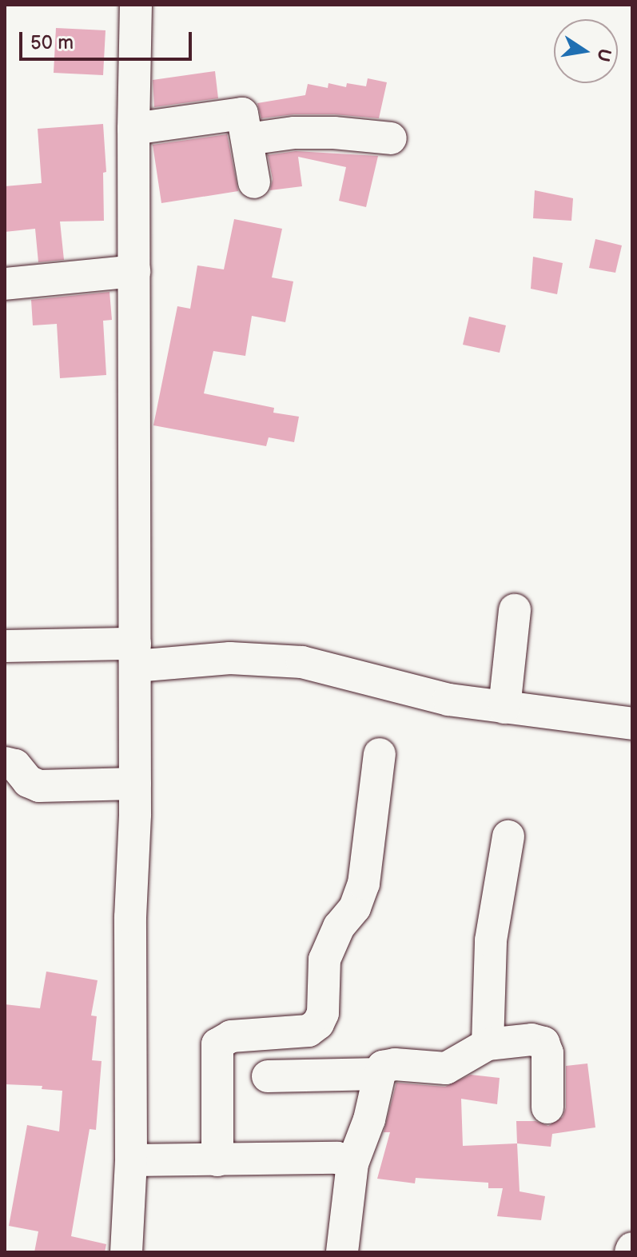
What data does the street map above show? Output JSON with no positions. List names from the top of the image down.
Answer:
{
  "scale_bar": "50 m",
  "north": "right"
}
